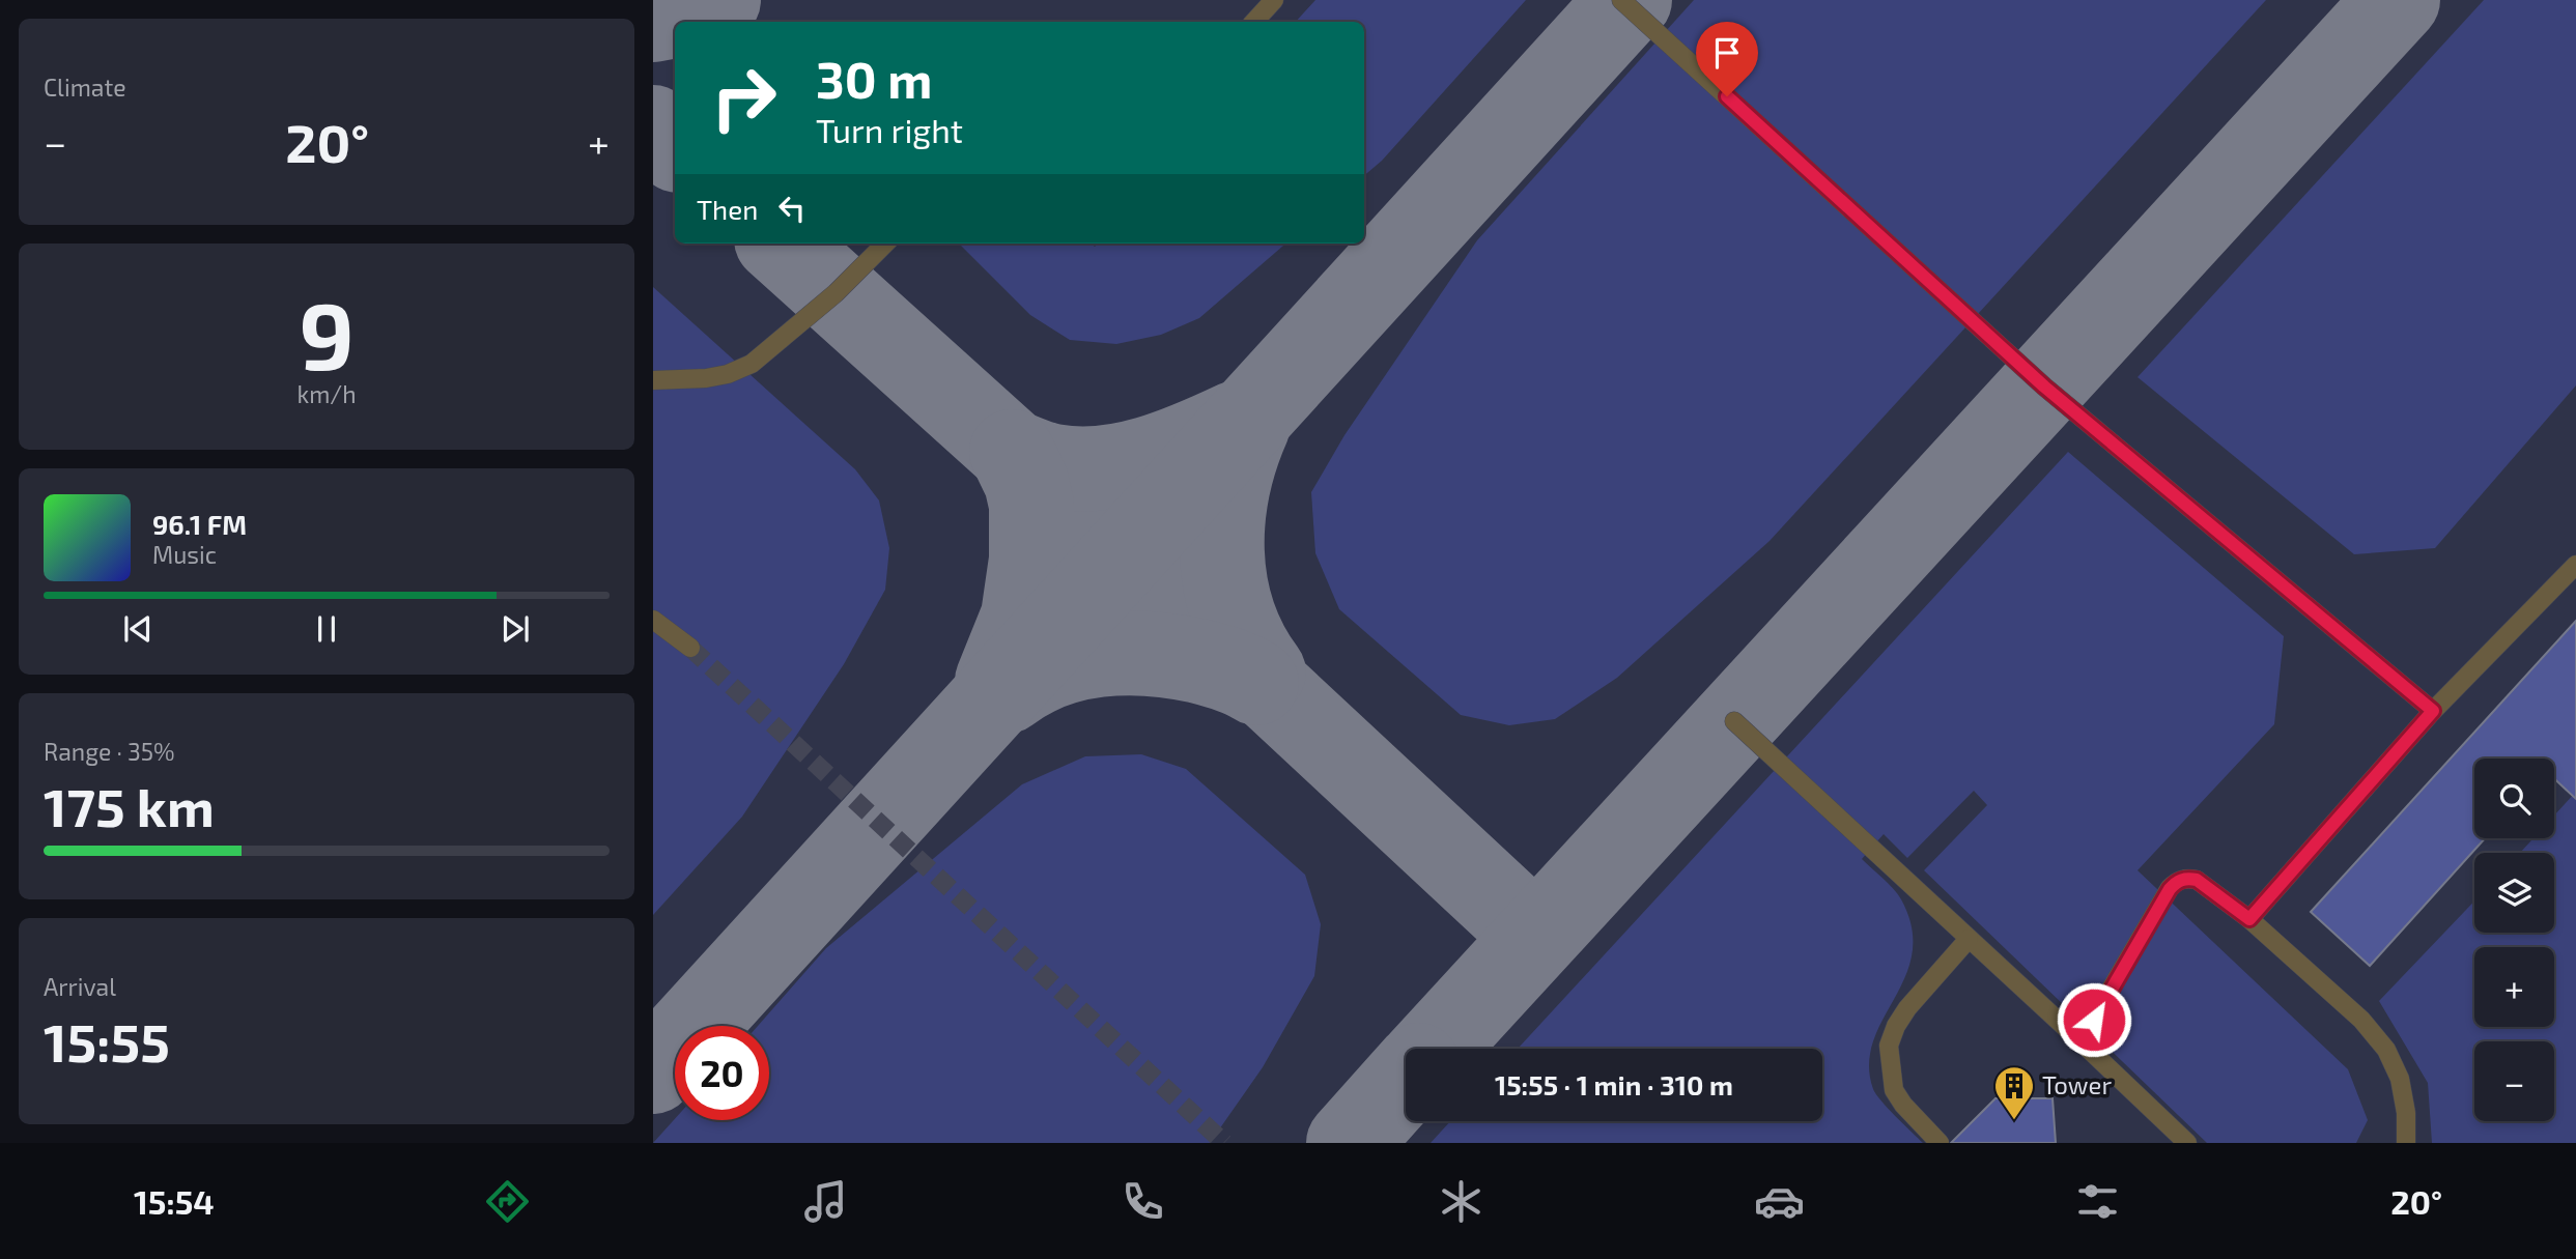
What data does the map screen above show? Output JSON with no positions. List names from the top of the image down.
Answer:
{
  "places": {
    "building": ["Tower"]
  },
  "page": {
    "tile": [
      "Climate",
      ["9", "km/h"],
      ["Range · 35%", "175 km"],
      ["Arrival", "15:55"]
    ],
    "turn": ["30 m", "Turn right"],
    "heat": ["−", "20°", "+"],
    "then": "Then",
    "song": ["96.1 FM", "Music"],
    "map_buttons": ["+", "−"],
    "limit": "20",
    "trip": "15:55 · 1 min · 310 m",
    "tabs": ["15:54", "20°"]
  }
}
